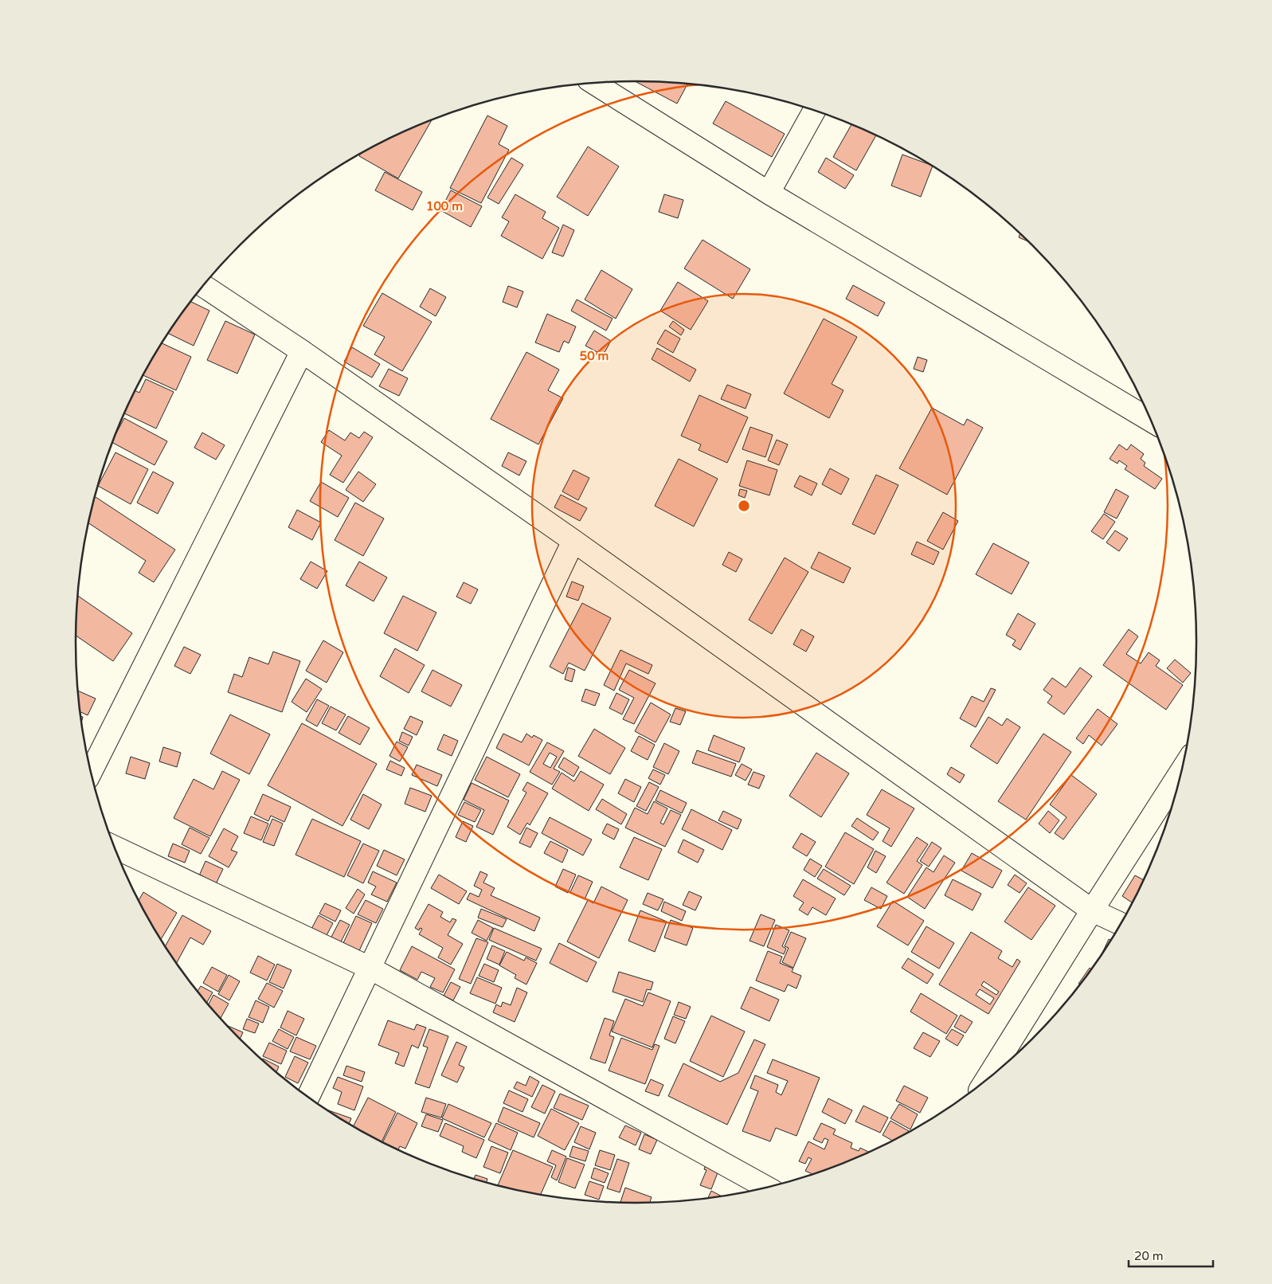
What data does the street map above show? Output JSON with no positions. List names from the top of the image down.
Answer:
{
  "scale_bar": "20 m",
  "rings": ["100 m", "50 m"]
}
